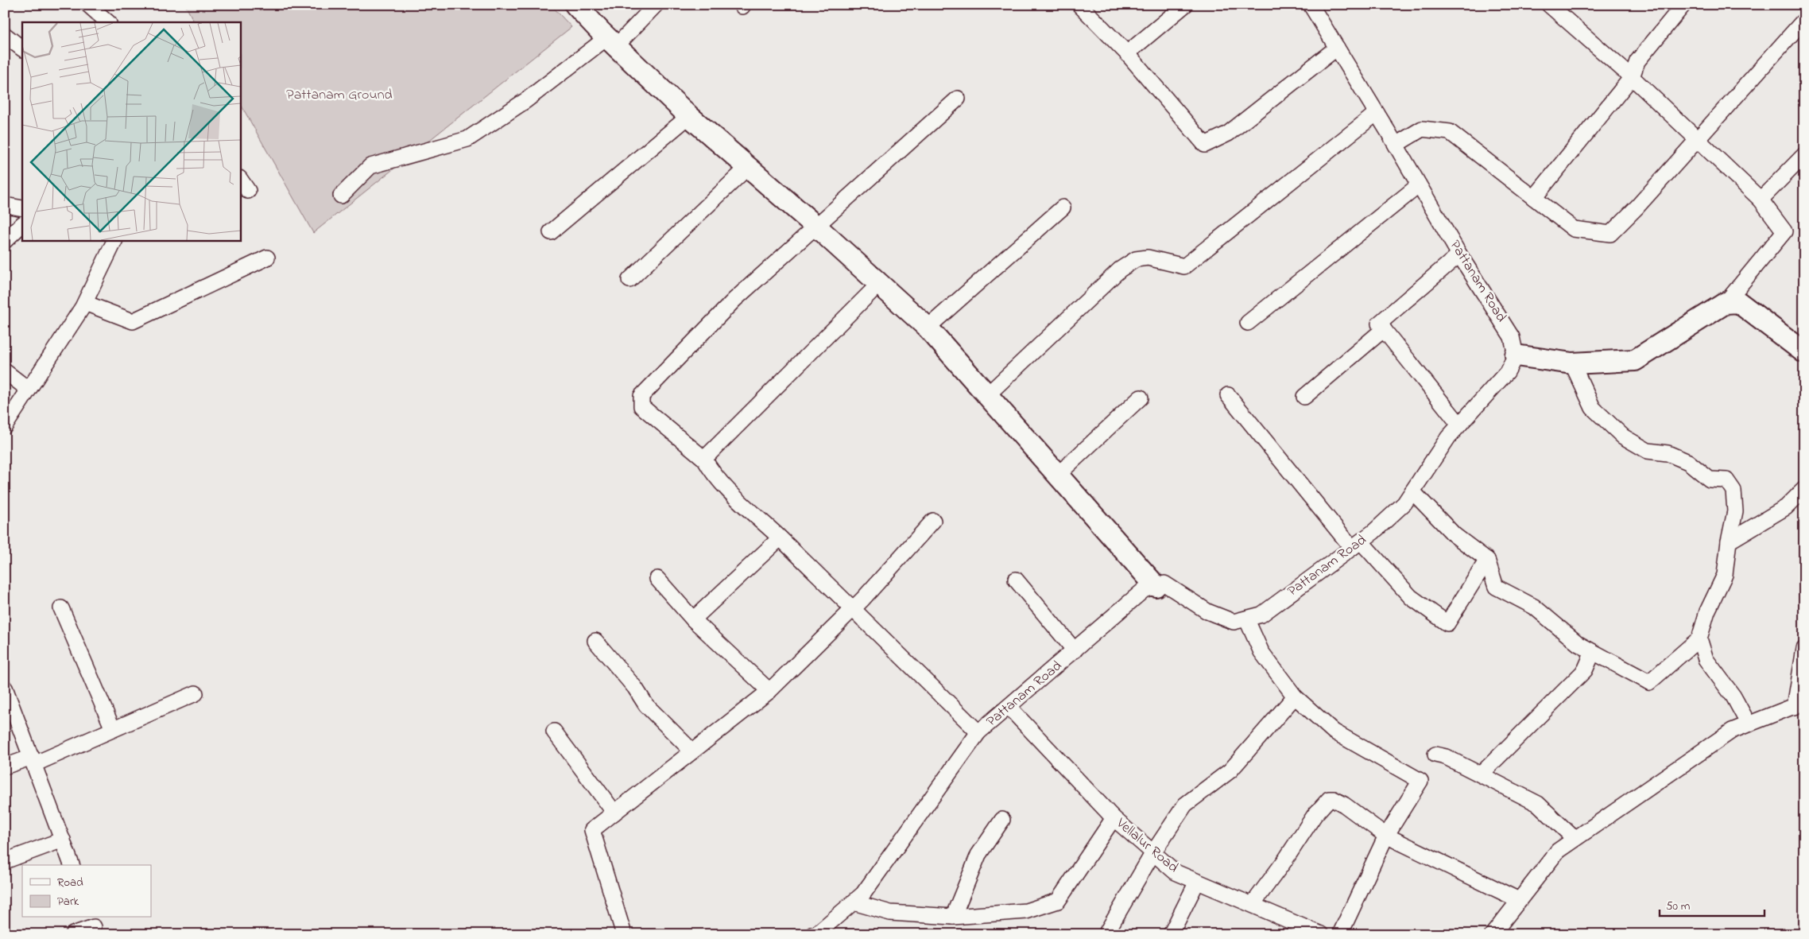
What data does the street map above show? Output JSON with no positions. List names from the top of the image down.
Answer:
{
  "streets": {
    "street": ["Pattanam Road", "Vellalur Road"]
  },
  "crossings": [
    ["Pattanam Road", "Vellalur Road"]
  ],
  "parks": ["Pattanam Ground"],
  "legend": ["Road", "Park"],
  "scale_bar": "50 m"
}
